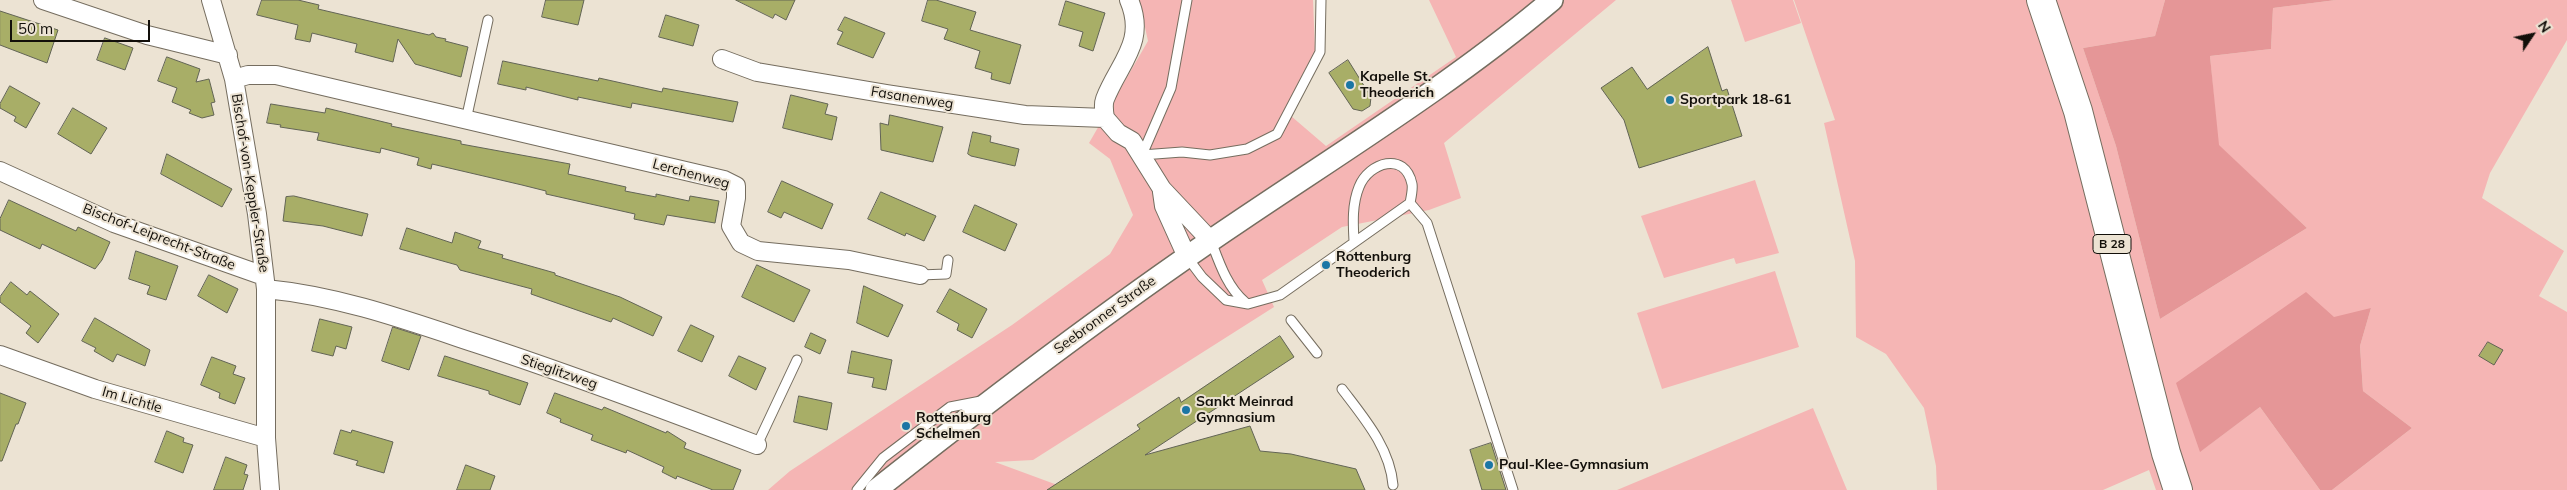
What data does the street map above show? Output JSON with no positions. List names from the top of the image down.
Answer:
{
  "streets": {
    "main road": ["B 28"],
    "street": [
      "Fasanenweg",
      "Lerchenweg",
      "Bischof-von-Keppler-Straße",
      "Bischof-Leiprecht-Straße",
      "Seebronner Straße",
      "Stieglitzweg",
      "Im Lichtle"
    ]
  },
  "crossings": [
    ["Lerchenweg", "Bischof-von-Keppler-Straße"],
    ["Bischof-von-Keppler-Straße", "Bischof-Leiprecht-Straße"],
    ["Bischof-von-Keppler-Straße", "Stieglitzweg"],
    ["Bischof-von-Keppler-Straße", "Im Lichtle"],
    ["Bischof-Leiprecht-Straße", "Stieglitzweg"]
  ],
  "places": [
    "Kapelle St. Theoderich",
    "Sportpark 18-61",
    "Rottenburg Theoderich",
    "Sankt Meinrad Gymnasium",
    "Rottenburg Schelmen",
    "Paul-Klee-Gymnasium"
  ],
  "scale_bar": "50 m",
  "north": "top right"
}
